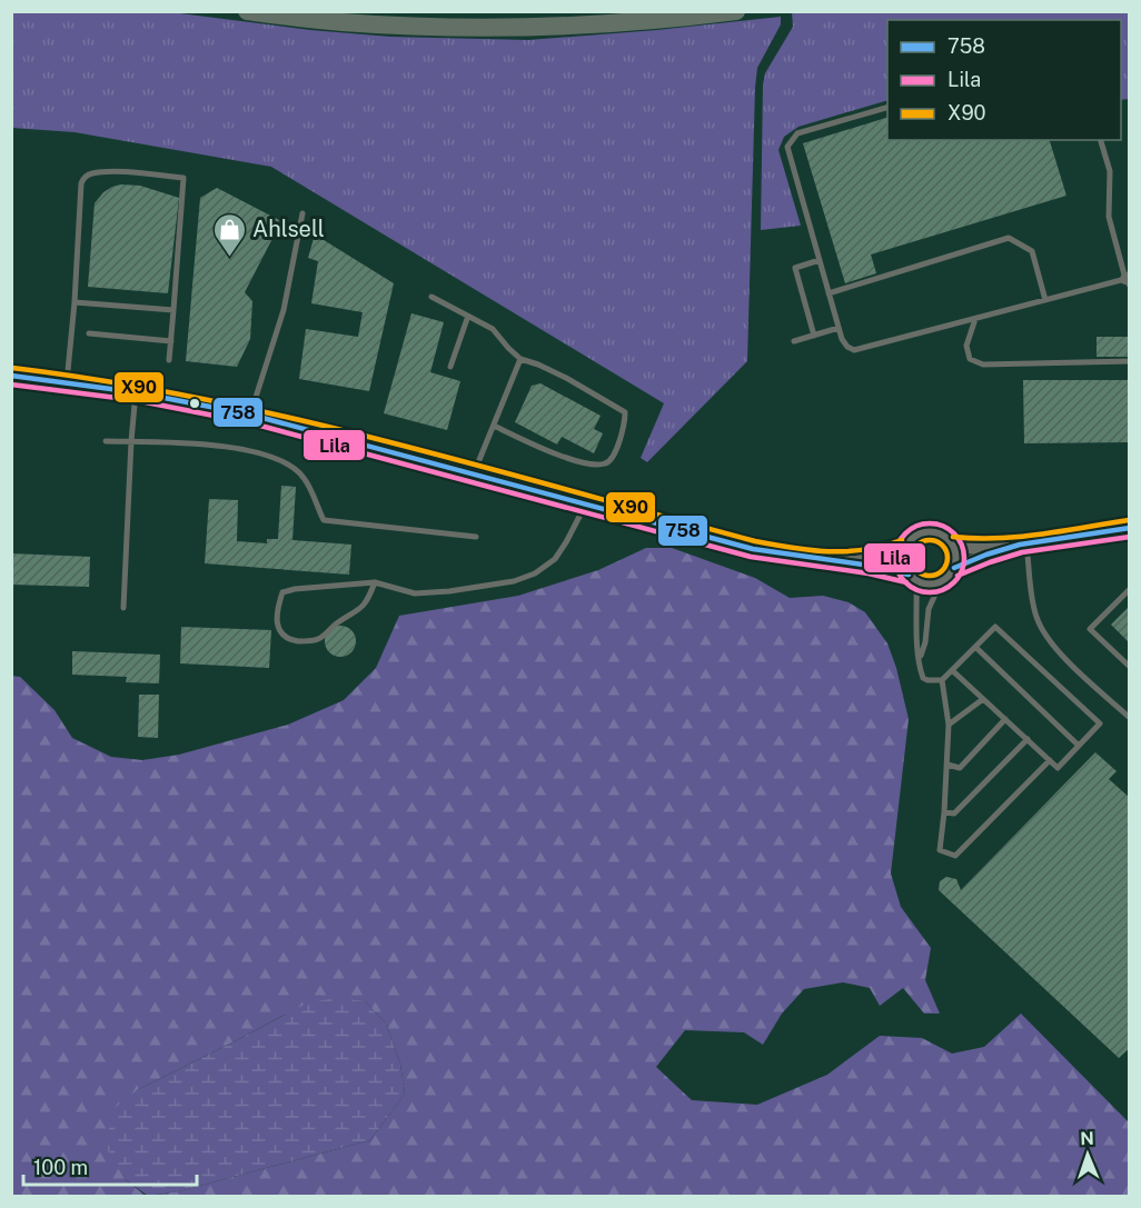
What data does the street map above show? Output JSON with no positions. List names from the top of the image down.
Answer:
{
  "places": {
    "shop": ["Ahlsell"]
  },
  "lines": ["transit line X90", "transit line 758", "transit line Lila"],
  "legend": ["758", "Lila", "X90"],
  "scale_bar": "100 m",
  "north": "top"
}
